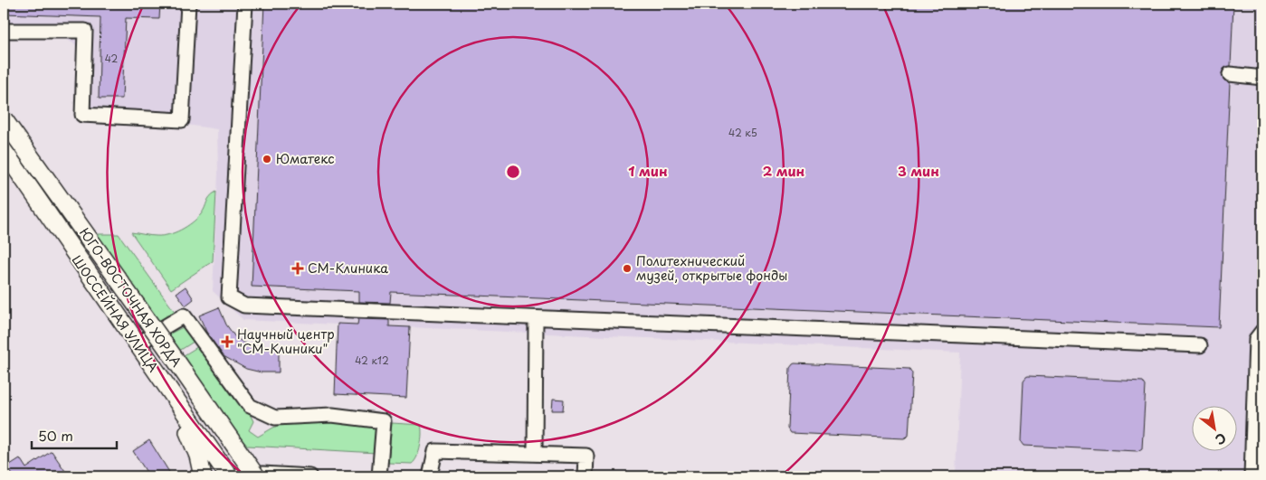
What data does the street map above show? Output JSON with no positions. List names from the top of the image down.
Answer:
{
  "streets": {
    "main road": ["ЮГО-ВОСТОЧНАЯ ХОРДА", "ШОССЕЙНАЯ УЛИЦА"]
  },
  "places": {
    "other": ["Юматекс", "Политехнический музей, открытые фонды"],
    "health": ["СМ-Клиника", "Научный центр \"СМ-Клиники\""]
  },
  "house_numbers": ["42", "42 к5", "42 к12"],
  "scale_bar": "50 m",
  "north": "bottom right",
  "rings": ["1 мин", "2 мин", "3 мин"]
}
